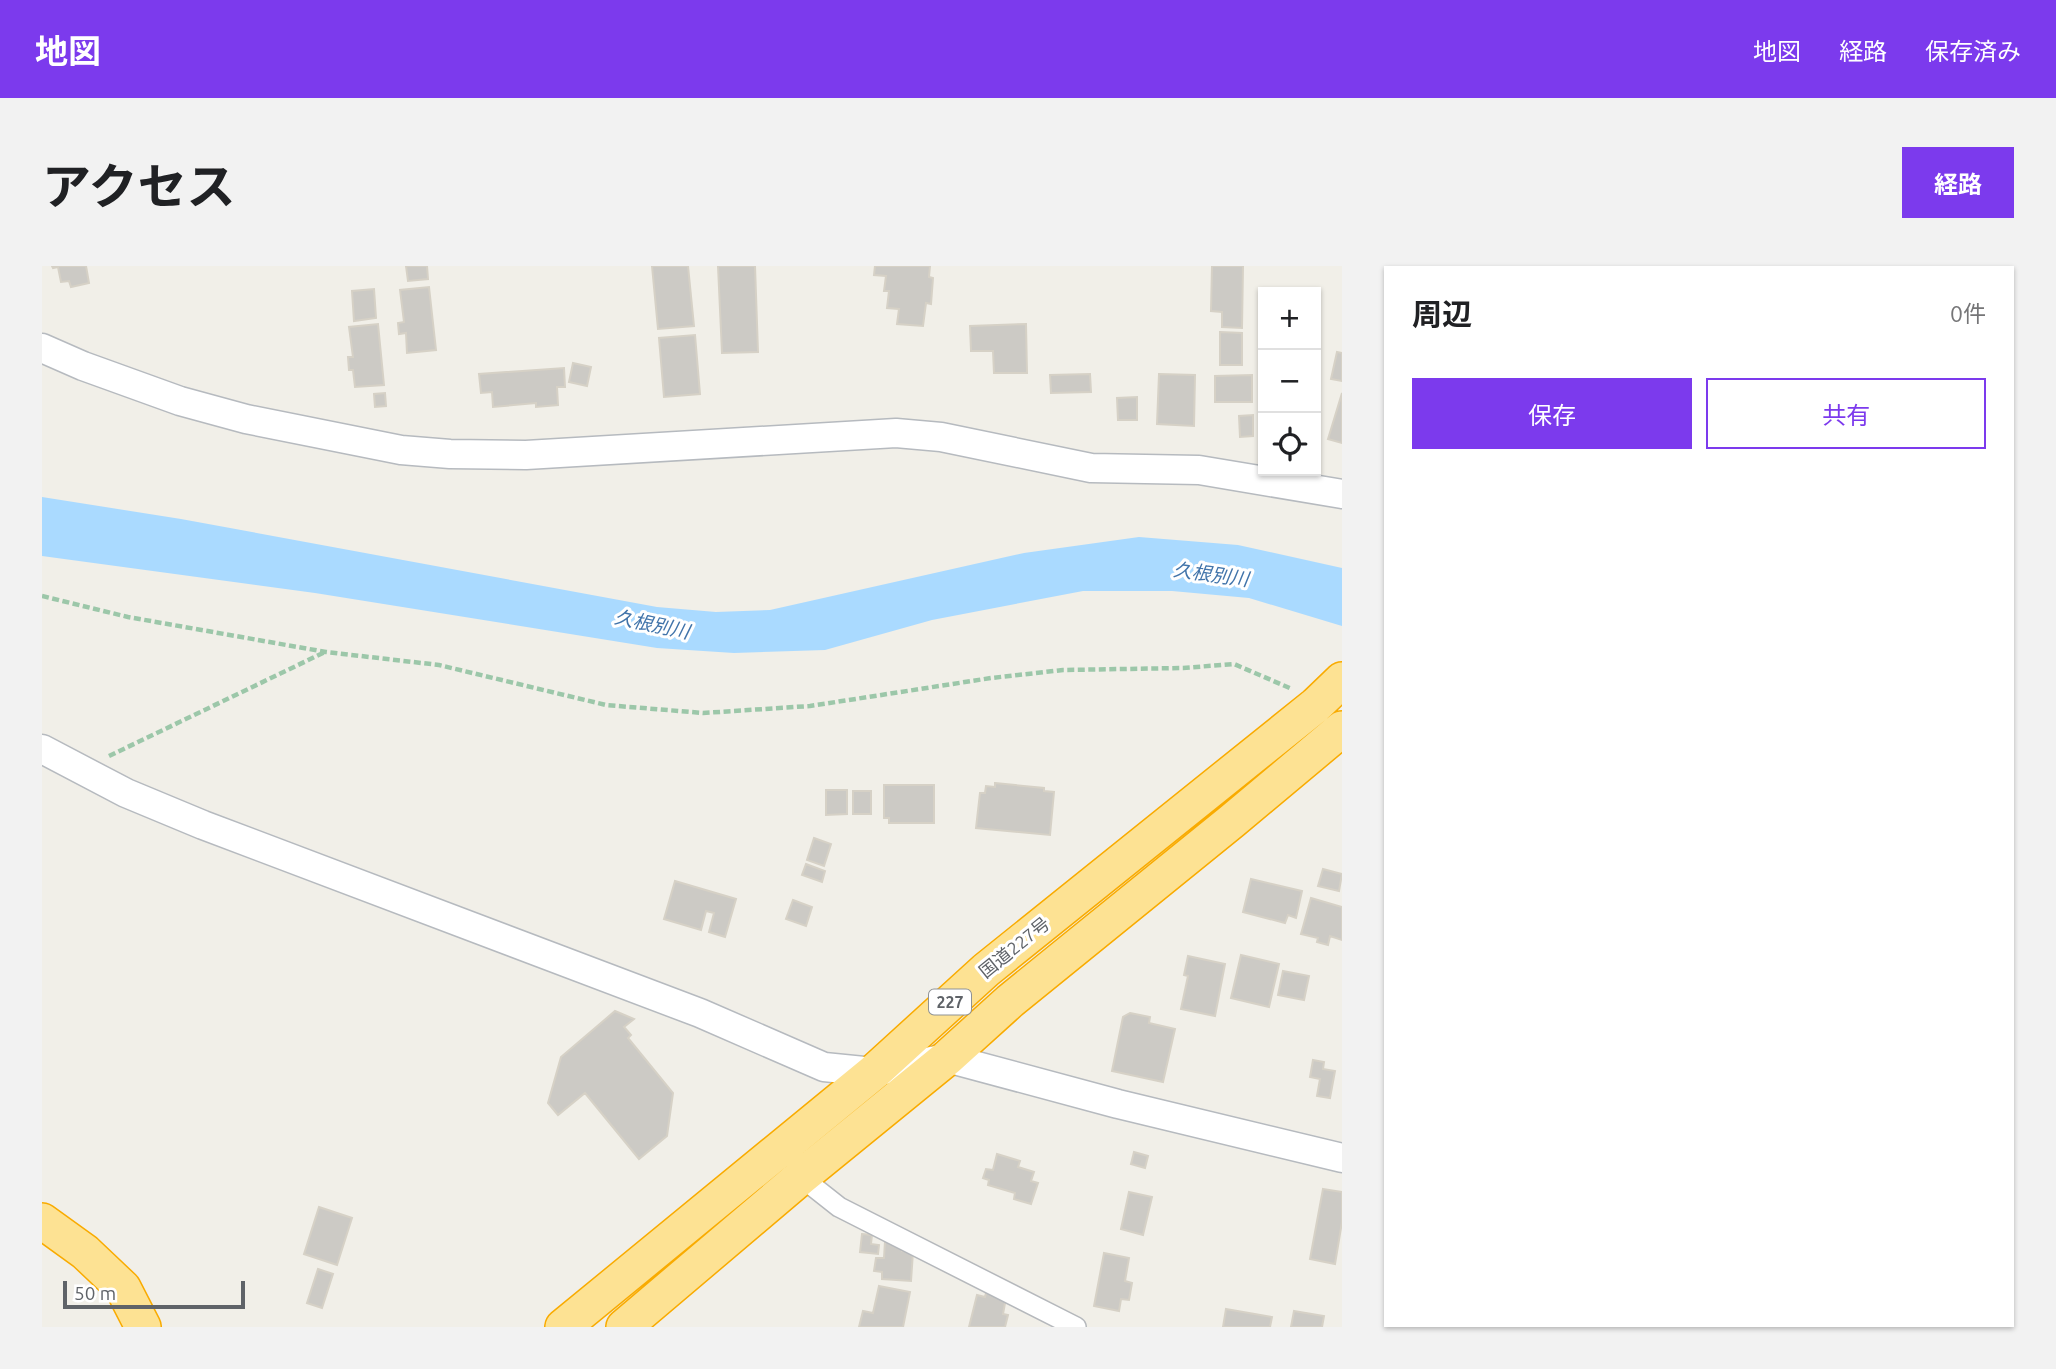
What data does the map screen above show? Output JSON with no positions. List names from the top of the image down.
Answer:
{
  "streets": {
    "highway": ["国道227号", "227"]
  },
  "water": ["久根別川"],
  "scale_bar": "50 m",
  "page": {
    "header": "地図",
    "nav": ["地図", "経路", "保存済み"],
    "title": "アクセス",
    "buttons": [
      "経路",
      ["保存", "共有"]
    ],
    "heading": ["周辺", "0件"],
    "map_buttons": ["+", "−"],
    "scale": "50 m"
  }
}
